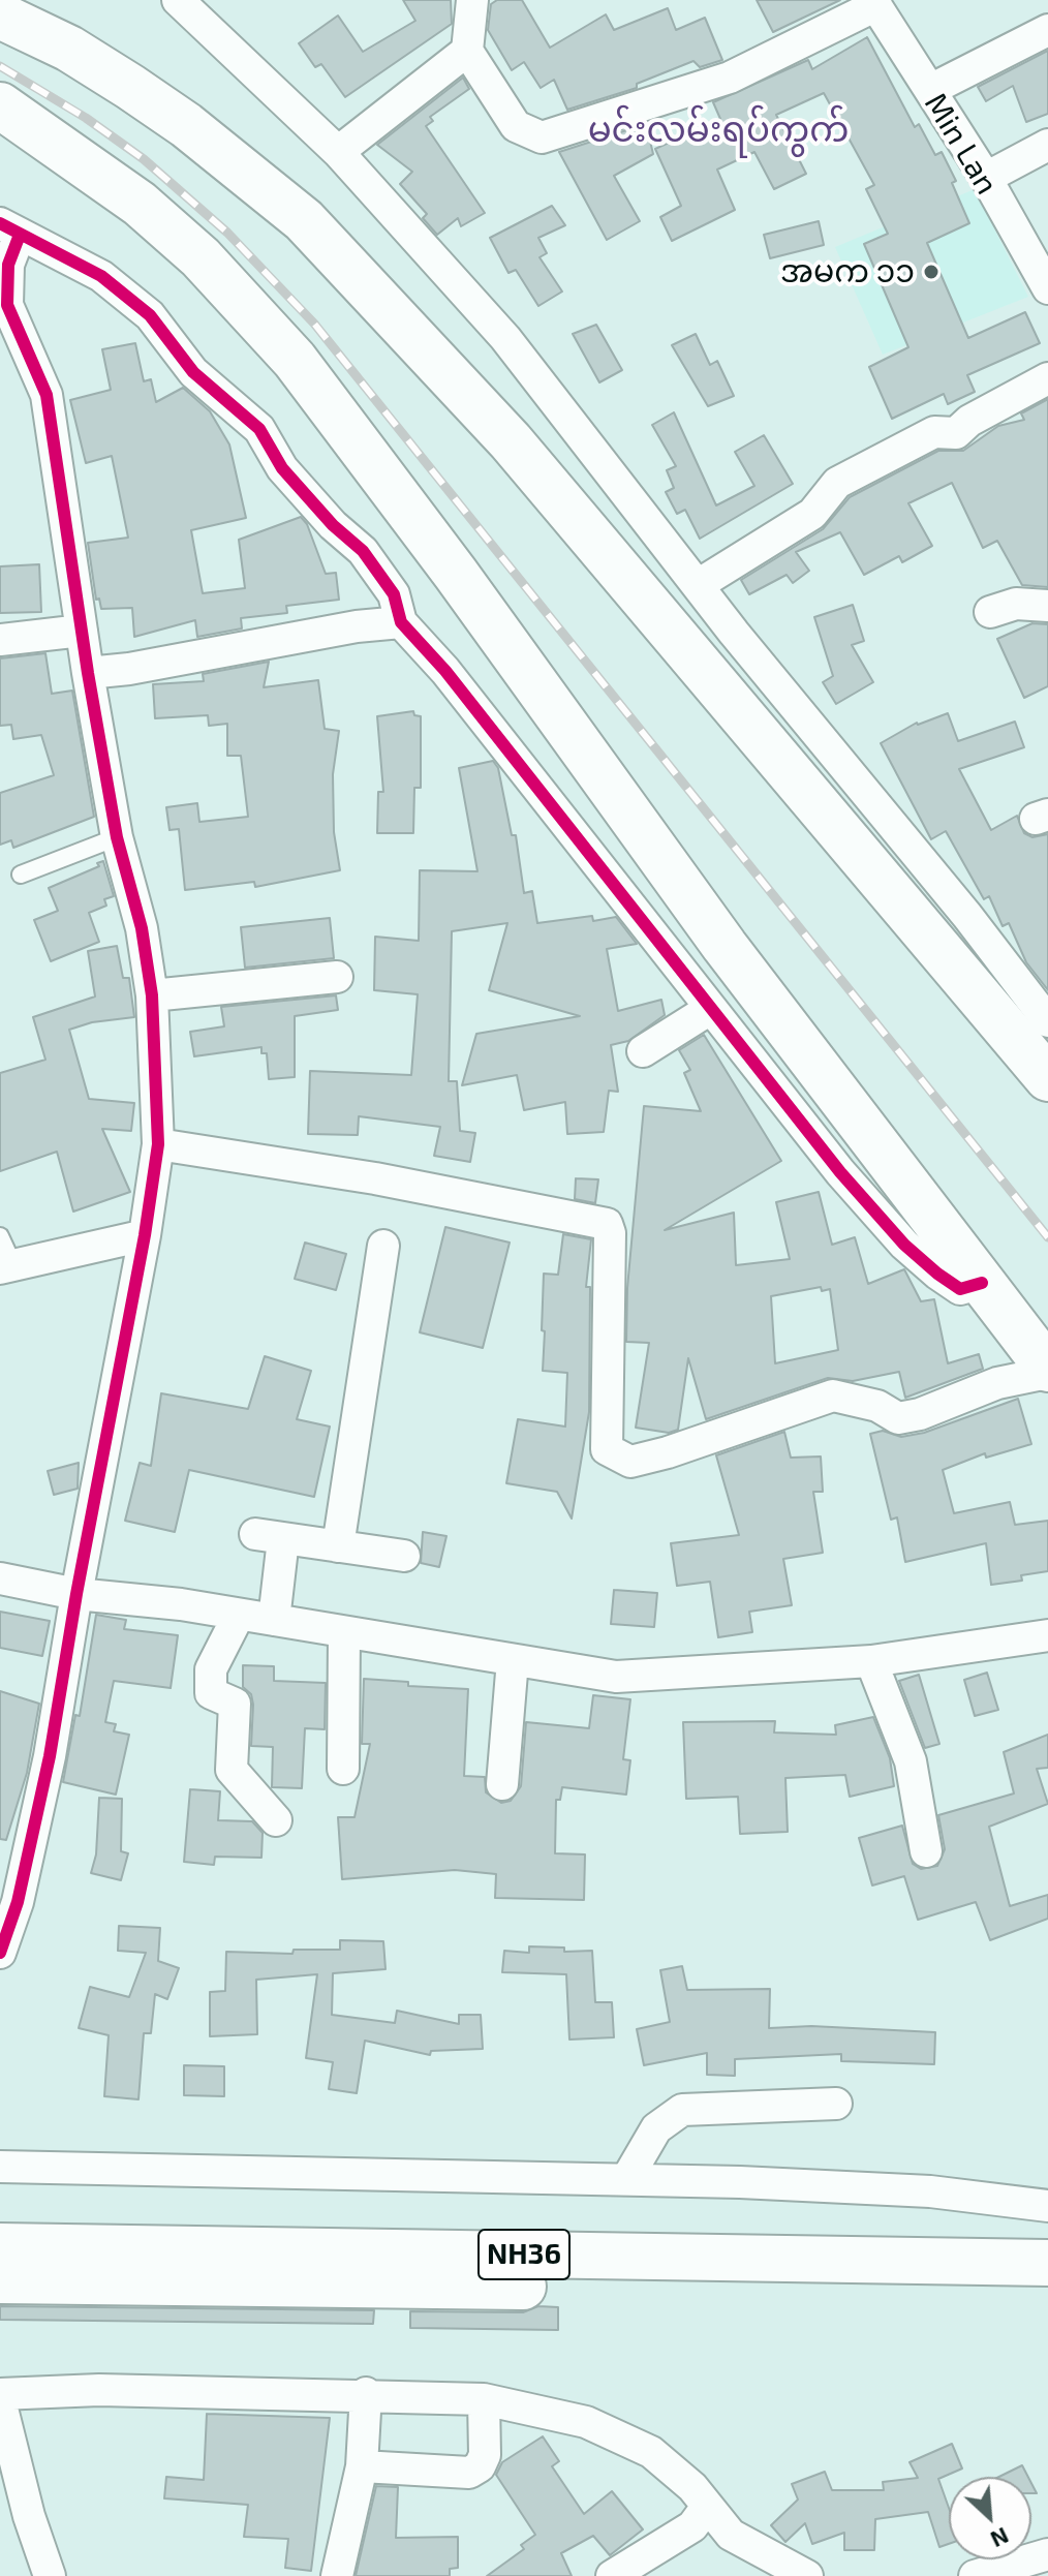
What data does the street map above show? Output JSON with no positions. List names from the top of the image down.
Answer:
{
  "streets": {
    "main road": ["NH36"],
    "street": ["Min Lan"]
  },
  "districts": ["မင်းလမ်းရပ်ကွက်"],
  "places": ["အမက ၁၁"],
  "north": "bottom right"
}
